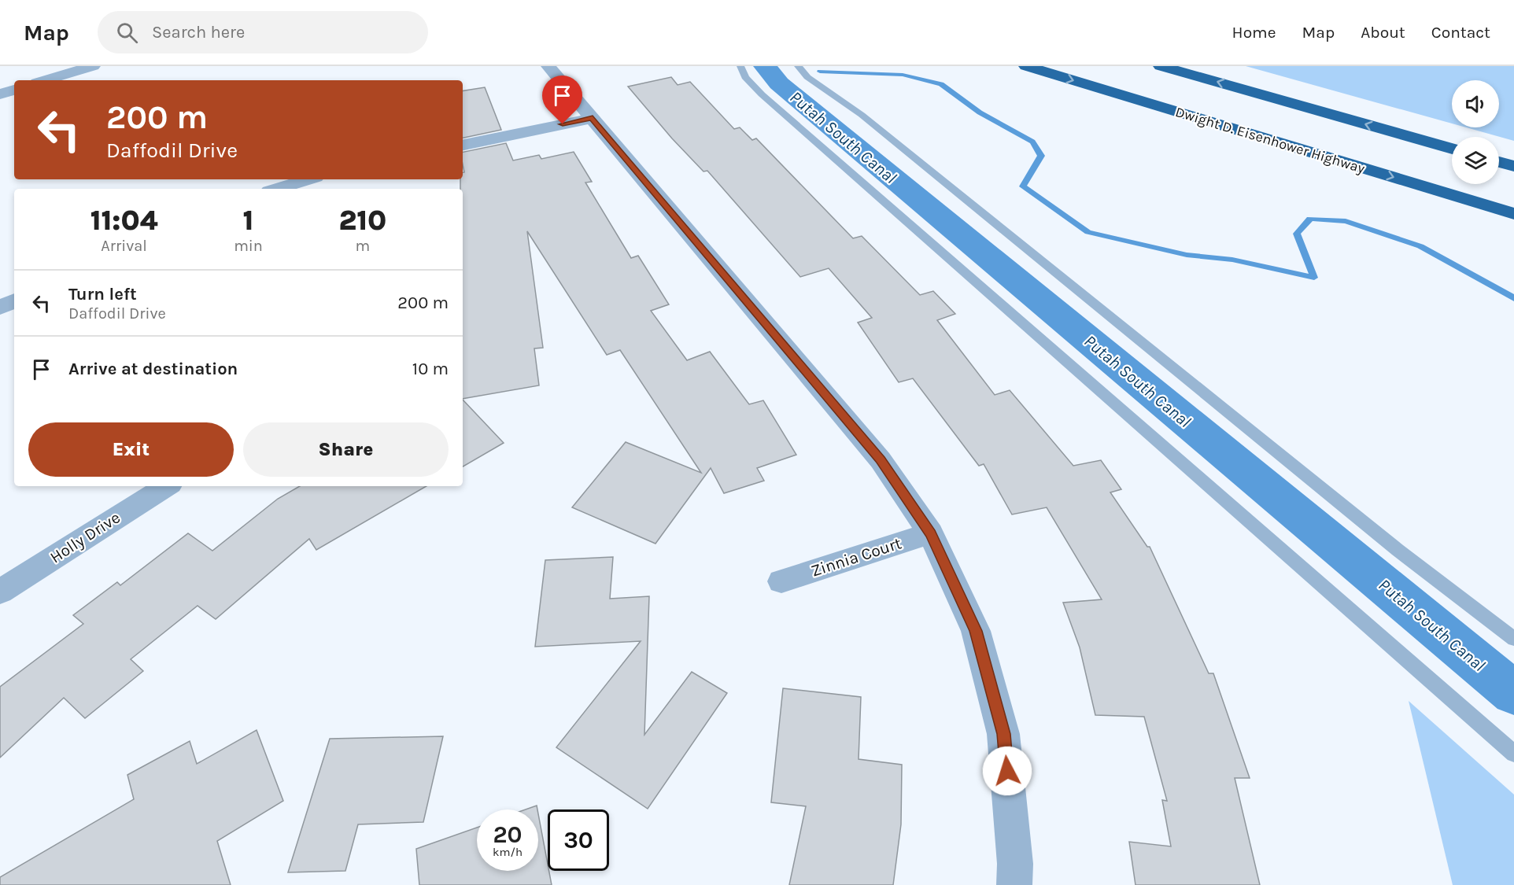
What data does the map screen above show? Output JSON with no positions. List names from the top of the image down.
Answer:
{
  "streets": {
    "highway": ["Dwight D. Eisenhower Highway"],
    "street": ["Holly Drive", "Zinnia Court"]
  },
  "water": ["Putah South Canal"],
  "page": {
    "header": "Map",
    "search": "Search here",
    "nav": [
      "Home",
      "Map",
      "About",
      "Contact"
    ],
    "turn": ["200 m", "Daffodil Drive"],
    "eta": [
      "11:04",
      "Arrival",
      "1",
      "min",
      "210",
      "m"
    ],
    "list": [
      {
        "name": "Turn left",
        "note": "Daffodil Drive",
        "value": "200 m"
      },
      {
        "name": "Arrive at destination",
        "value": "10 m"
      }
    ],
    "buttons": ["Exit", "Share"],
    "speed": "20 km/h",
    "limit": "30"
  }
}
